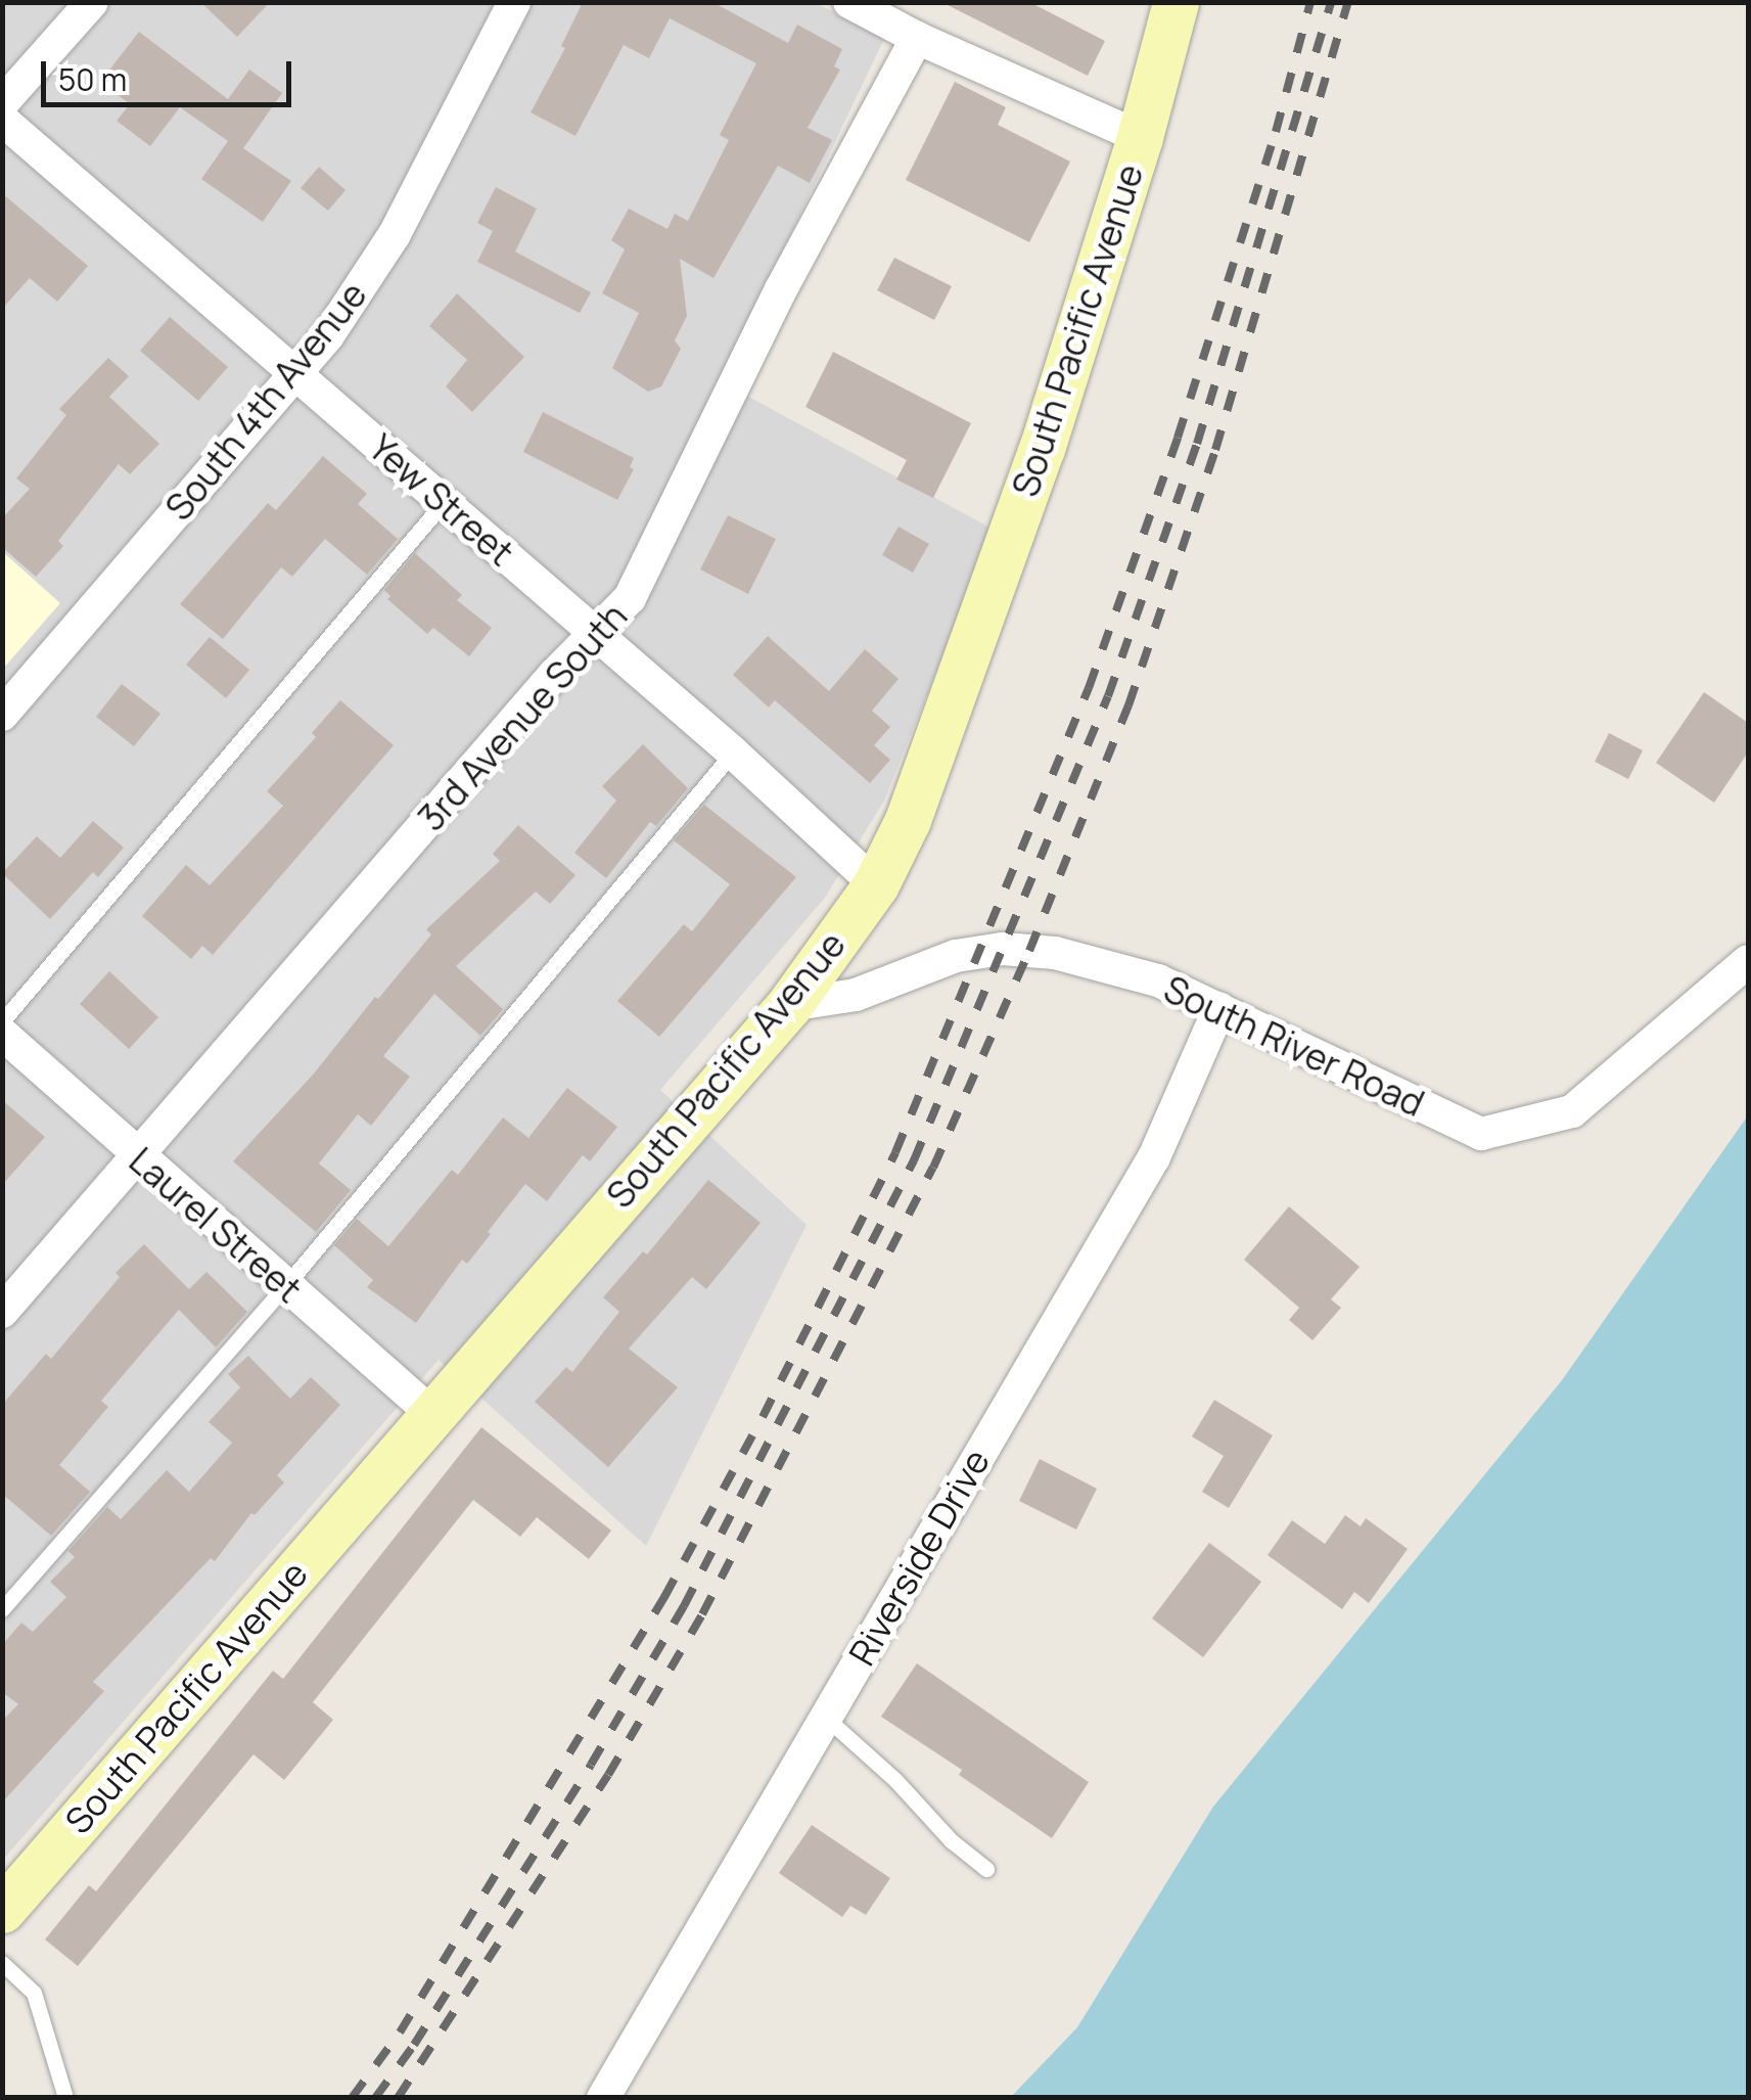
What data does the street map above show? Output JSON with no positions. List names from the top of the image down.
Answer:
{
  "streets": {
    "street": [
      "South Pacific Avenue",
      "South 4th Avenue",
      "Yew Street",
      "3rd Avenue South",
      "South River Road",
      "Laurel Street",
      "Riverside Drive"
    ]
  },
  "crossings": [
    ["South Pacific Avenue", "Yew Street"],
    ["South Pacific Avenue", "South River Road"],
    ["South Pacific Avenue", "Laurel Street"],
    ["South 4th Avenue", "Yew Street"],
    ["Yew Street", "3rd Avenue South"],
    ["3rd Avenue South", "Laurel Street"],
    ["South River Road", "Riverside Drive"]
  ],
  "scale_bar": "50 m"
}
